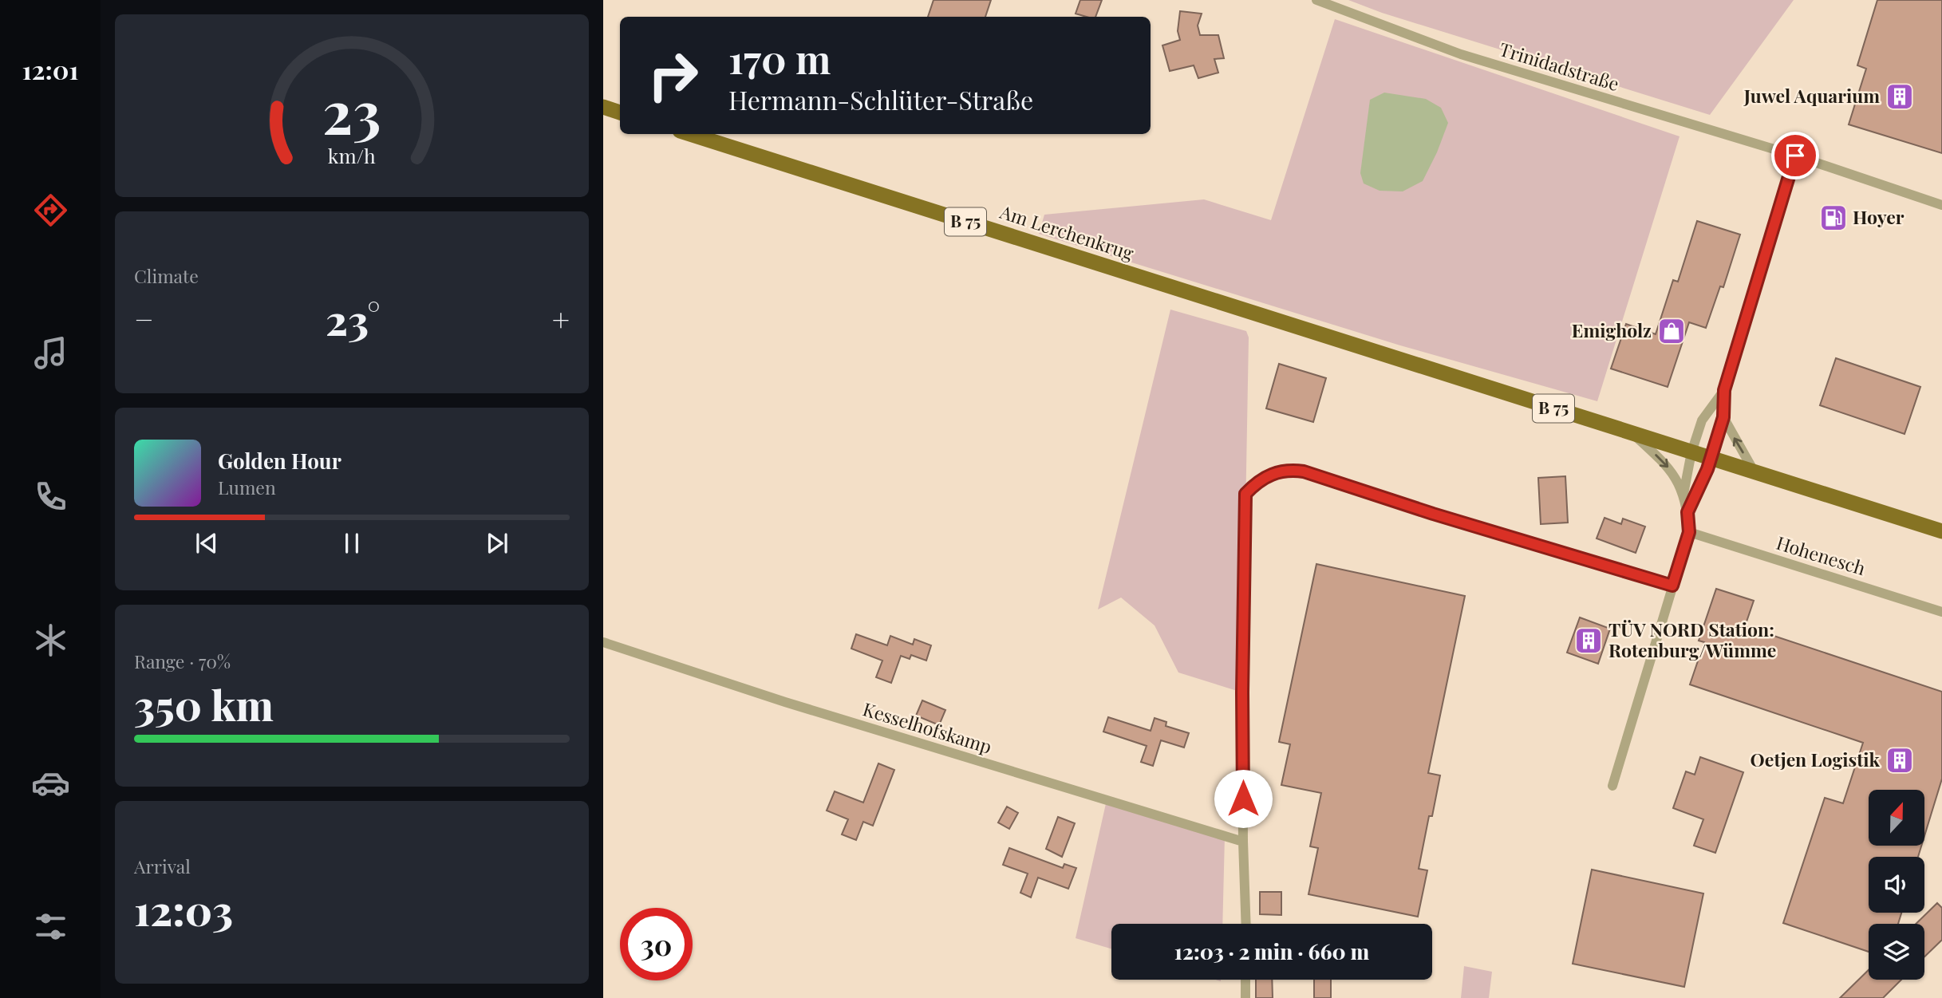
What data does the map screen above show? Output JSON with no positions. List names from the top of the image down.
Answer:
{
  "streets": {
    "main road": ["B 75", "Am Lerchenkrug"],
    "street": ["Trinidadstraße", "Hohenesch", "Kesselhofskamp"]
  },
  "crossings": [
    ["B 75", "Am Lerchenkrug"]
  ],
  "places": {
    "building": ["Juwel Aquarium", "TÜV NORD Station: Rotenburg/Wümme", "Oetjen Logistik"],
    "fuel station": ["Hoyer"],
    "shop": ["Emigholz"]
  },
  "north": "top",
  "page": {
    "tabs": "12:01",
    "turn": ["170 m", "Hermann-Schlüter-Straße"],
    "tile": [
      "Climate",
      ["Range · 70%", "350 km"],
      ["Arrival", "12:03"]
    ],
    "heat": ["−", "23°", "+"],
    "song": ["Golden Hour", "Lumen"],
    "limit": "30",
    "trip": "12:03 · 2 min · 660 m",
    "gauge": ["23", "km/h"]
  }
}
